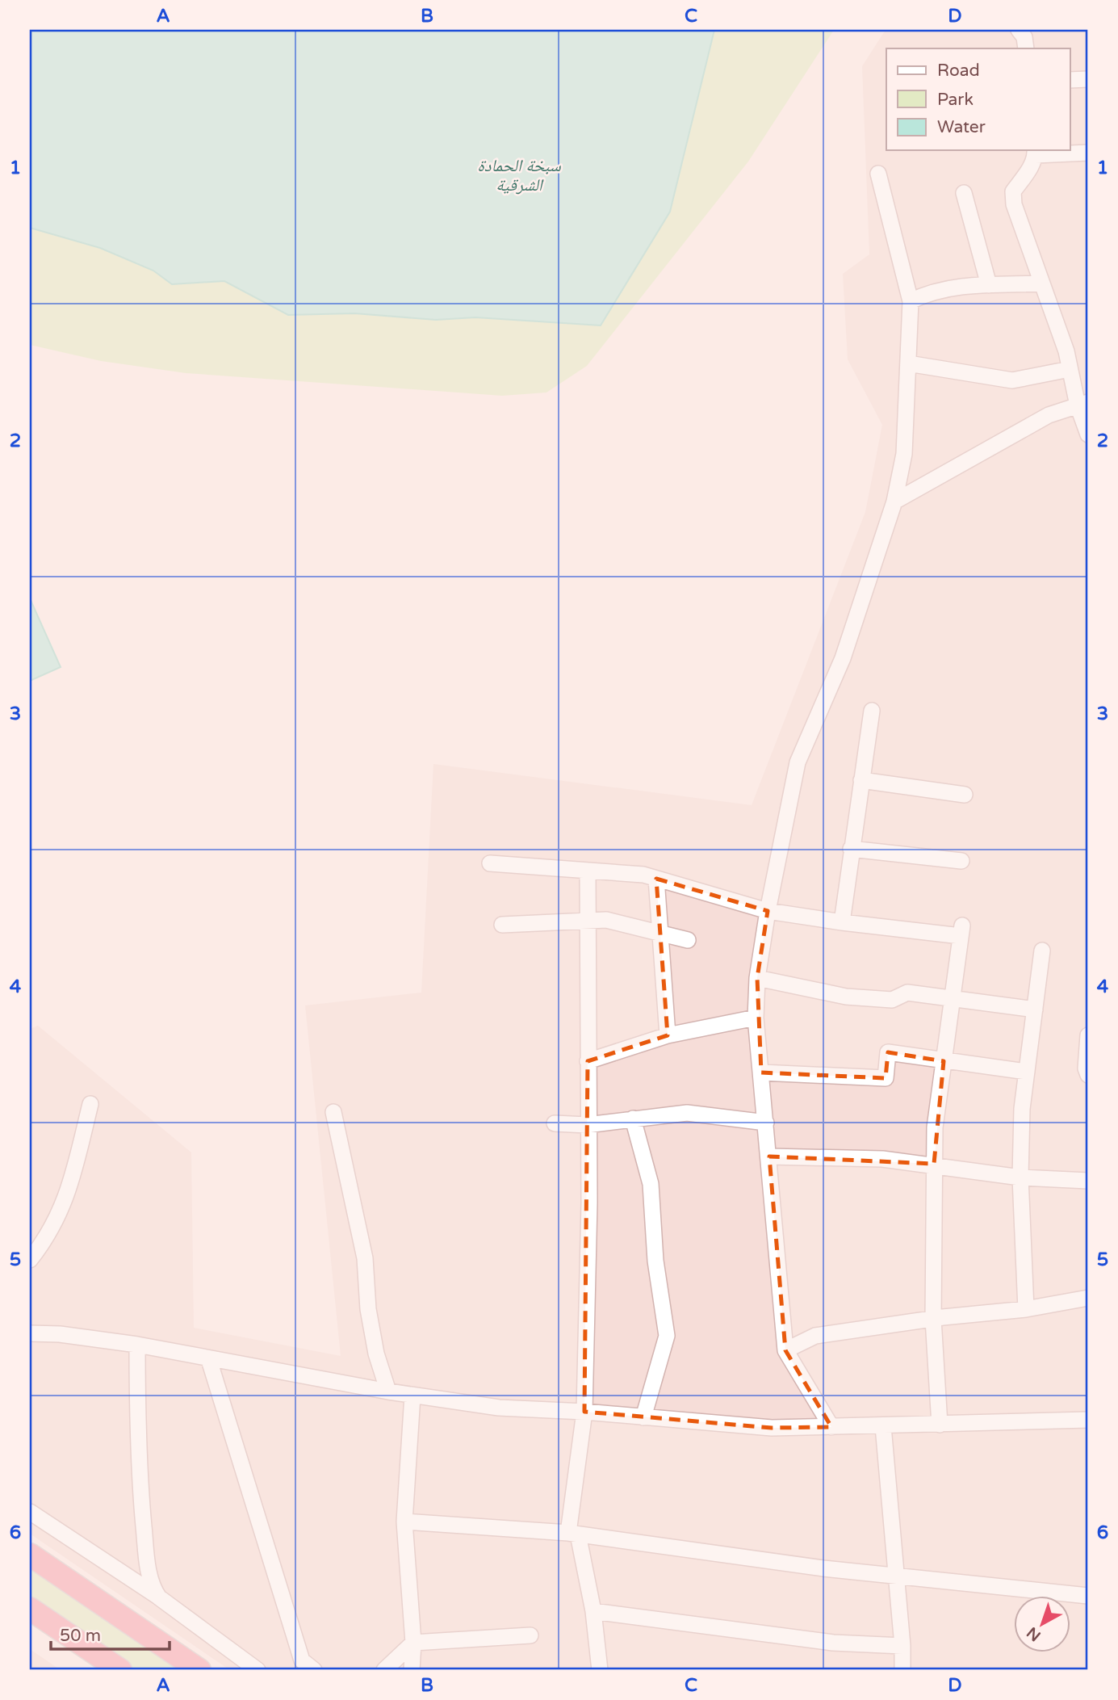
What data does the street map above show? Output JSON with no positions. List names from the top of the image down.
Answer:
{
  "water": ["سبخة الحمادة الشرقية"],
  "legend": ["Road", "Park", "Water"],
  "scale_bar": "50 m",
  "north": "bottom left",
  "grid": {
    "columns": [
      "A",
      "B",
      "C",
      "D"
    ],
    "rows": [
      "1",
      "2",
      "3",
      "4",
      "5",
      "6"
    ]
  }
}
